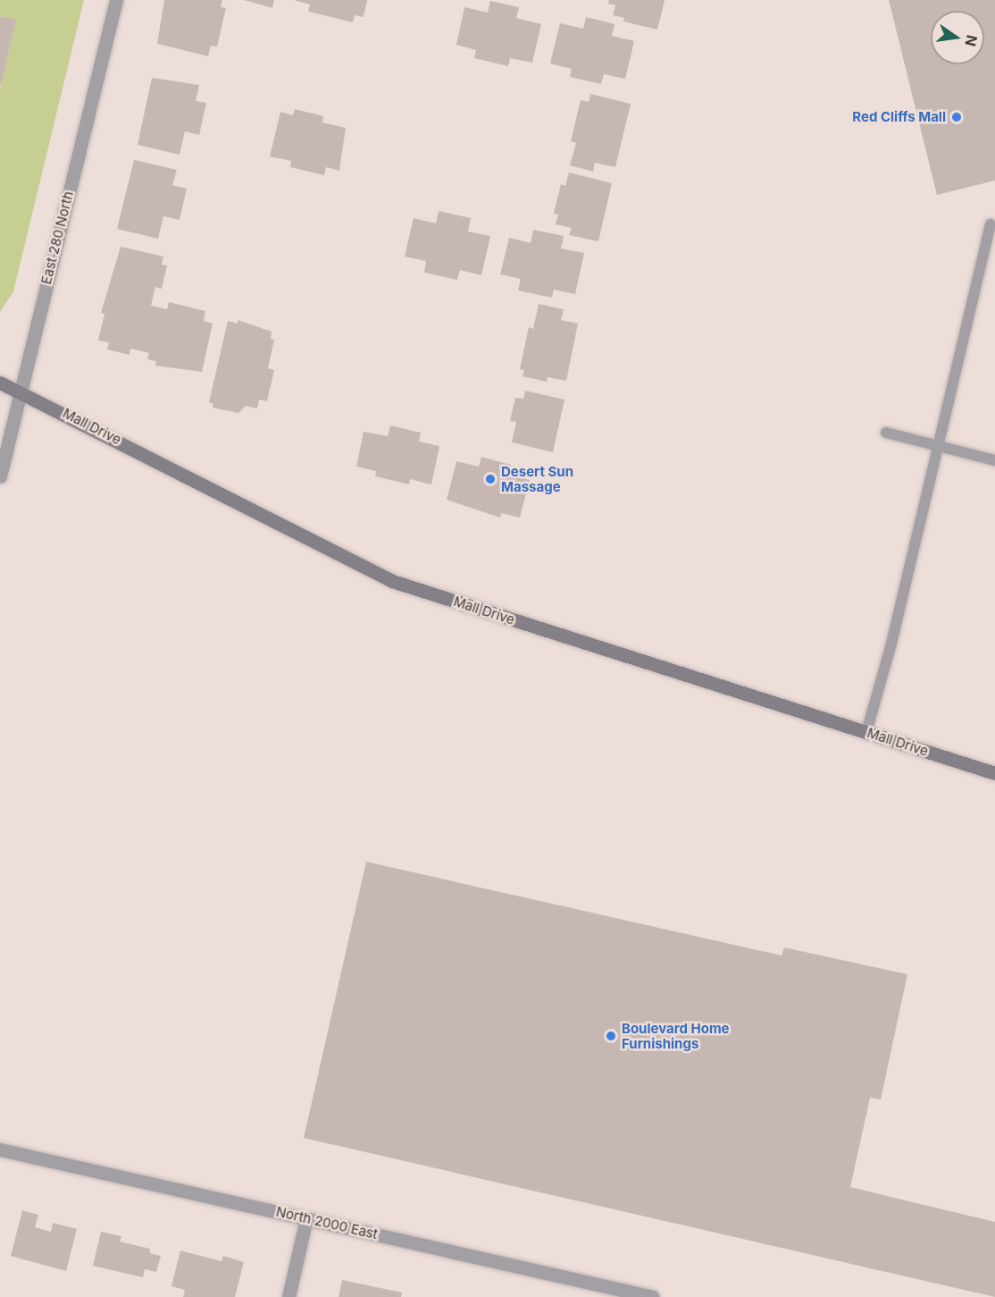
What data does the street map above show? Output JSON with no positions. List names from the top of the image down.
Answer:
{
  "streets": {
    "main road": ["Mall Drive"],
    "street": ["East 280 North", "North 2000 East"]
  },
  "crossings": [
    ["East 280 North", "Mall Drive"]
  ],
  "places": ["Red Cliffs Mall", "Desert Sun Massage", "Boulevard Home Furnishings"],
  "north": "right"
}
